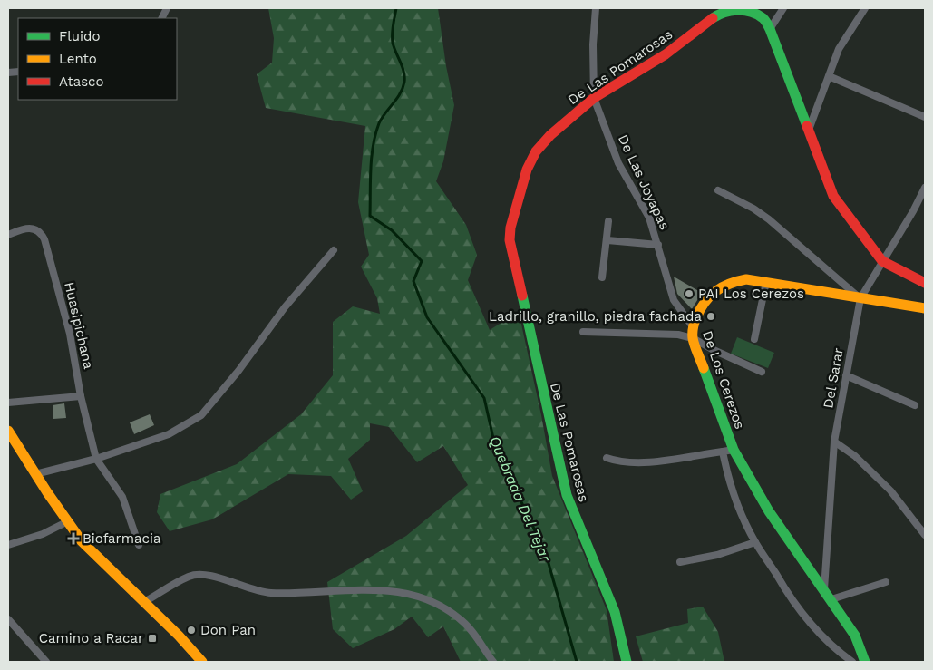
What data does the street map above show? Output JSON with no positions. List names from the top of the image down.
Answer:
{
  "streets": {
    "street": [
      "De Las Pomarosas",
      "De Las Joyapas",
      "Huasipichana",
      "Del Sarar",
      "De Los Cerezos"
    ]
  },
  "crossings": [
    ["De Las Pomarosas", "De Las Joyapas"],
    ["De Las Pomarosas", "Del Sarar"],
    ["De Las Joyapas", "De Los Cerezos"],
    ["Del Sarar", "De Los Cerezos"]
  ],
  "water": ["Quebrada Del Tejar"],
  "places": {
    "other": ["PAI Los Cerezos", "Ladrillo, granillo, piedra fachada", "Don Pan"],
    "health": ["Biofarmacia"],
    "transit": ["Camino a Racar"]
  },
  "legend": ["Fluido", "Lento", "Atasco"]
}
